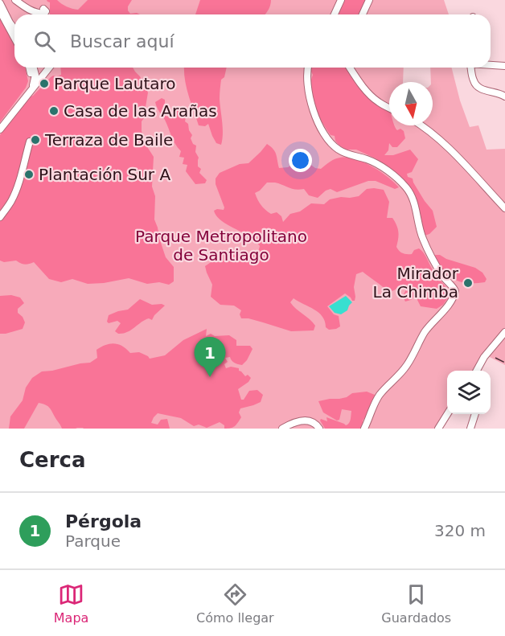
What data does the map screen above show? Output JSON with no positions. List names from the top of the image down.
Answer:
{
  "parks": ["Parque Metropolitano de Santiago"],
  "places": [
    "Parque Lautaro",
    "Casa de las Arañas",
    "Terraza de Baile",
    "Plantación Sur A",
    "Mirador La Chimba"
  ],
  "north": "bottom",
  "page": {
    "search": "Buscar aquí",
    "pins": "1",
    "heading": "Cerca",
    "list": [
      {
        "mark": "1",
        "name": "Pérgola",
        "note": "Parque",
        "value": "320 m"
      }
    ],
    "nav": ["Mapa", "Cómo llegar", "Guardados"]
  }
}
